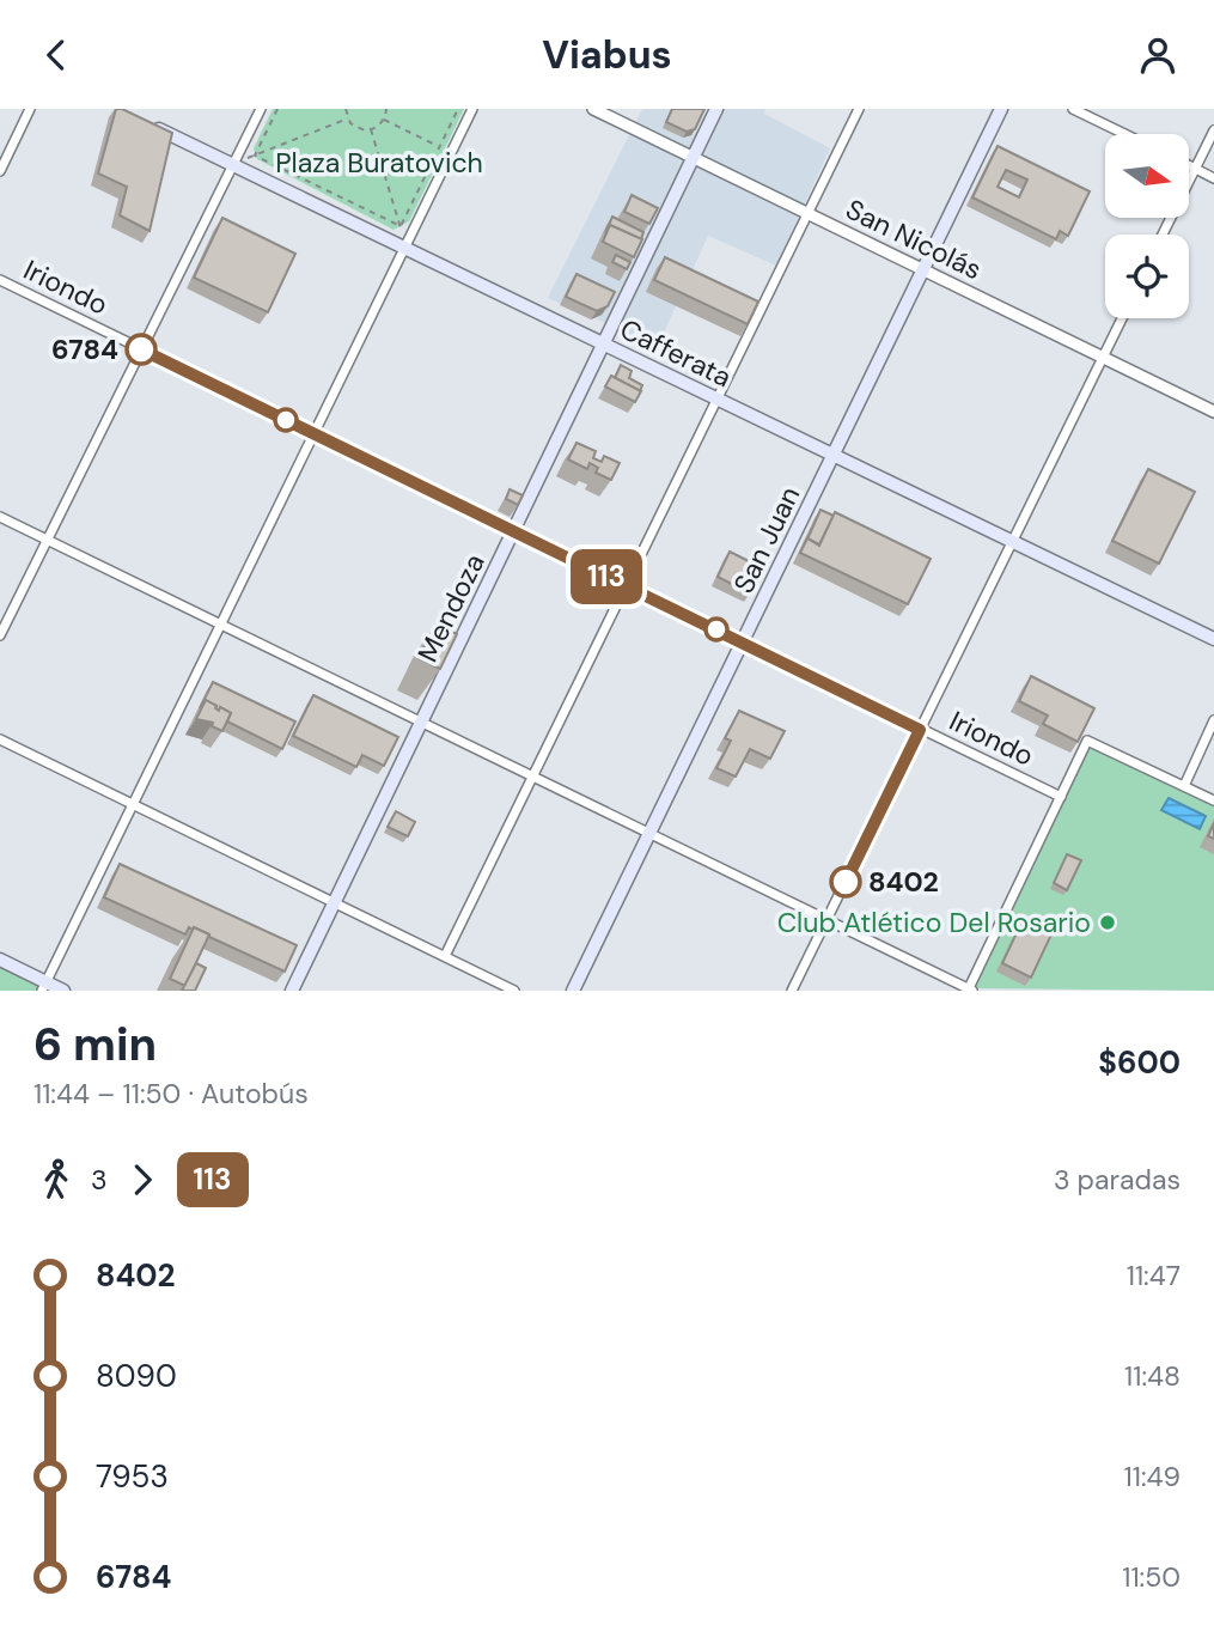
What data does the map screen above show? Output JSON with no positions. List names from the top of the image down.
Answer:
{
  "streets": {
    "main road": ["Cafferata", "San Juan", "Mendoza"],
    "street": ["San Nicolás", "Iriondo"]
  },
  "crossings": [
    ["San Nicolás", "San Juan"],
    ["San Nicolás", "Mendoza"],
    ["Iriondo", "San Juan"],
    ["Iriondo", "Mendoza"],
    ["Cafferata", "San Juan"],
    ["Cafferata", "Mendoza"]
  ],
  "parks": ["Plaza Buratovich"],
  "places": ["6784", "8402", "Club Atlético Del Rosario"],
  "lines": ["bus line 113"],
  "north": "right",
  "page": {
    "header": "Viabus",
    "on_map": "113",
    "heading": ["6 min", "11:44 – 11:50 · Autobús", "$600"],
    "legs": ["3", "113", "3 paradas"],
    "list": [
      {
        "name": "8402",
        "value": "11:47"
      },
      {
        "name": "8090",
        "value": "11:48"
      },
      {
        "name": "7953",
        "value": "11:49"
      },
      {
        "name": "6784",
        "value": "11:50"
      }
    ]
  }
}
